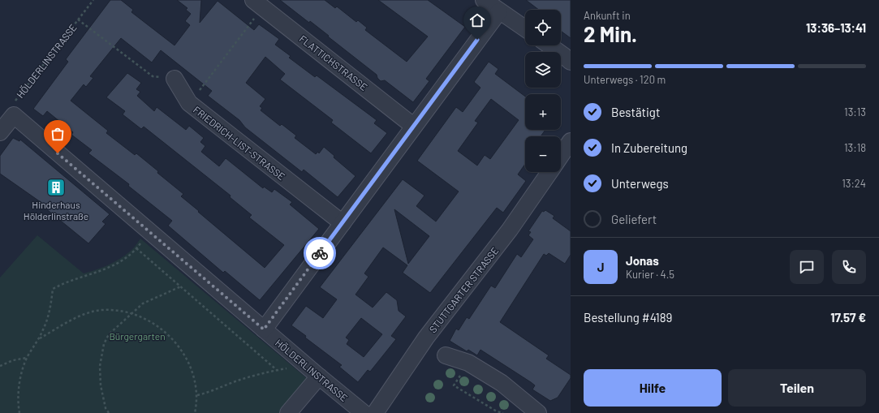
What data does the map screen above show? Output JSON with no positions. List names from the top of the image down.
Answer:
{
  "streets": {
    "street": [
      "HÖLDERLINSTRASSE",
      "FLATTICHSTRASSE",
      "FRIEDRICH-LIST-STRASSE",
      "STUTTGARTER STRASSE"
    ]
  },
  "parks": ["Bürgergarten"],
  "places": {
    "building": ["Hinderhaus Hölderlinstraße"]
  },
  "page": {
    "heading": ["2 Min.", "Ankunft in", "13:36–13:41"],
    "panel": [
      "Jonas",
      "Kurier · 4.5",
      "Bestellung #4189",
      "17.57 €"
    ],
    "map_buttons": ["+", "−"],
    "bar": "Unterwegs · 120 m",
    "list": [
      ["Bestätigt", "13:13"],
      ["In Zubereitung", "13:18"],
      ["Unterwegs", "13:24"],
      "Geliefert"
    ],
    "round": "J",
    "buttons": ["Hilfe", "Teilen"]
  }
}
